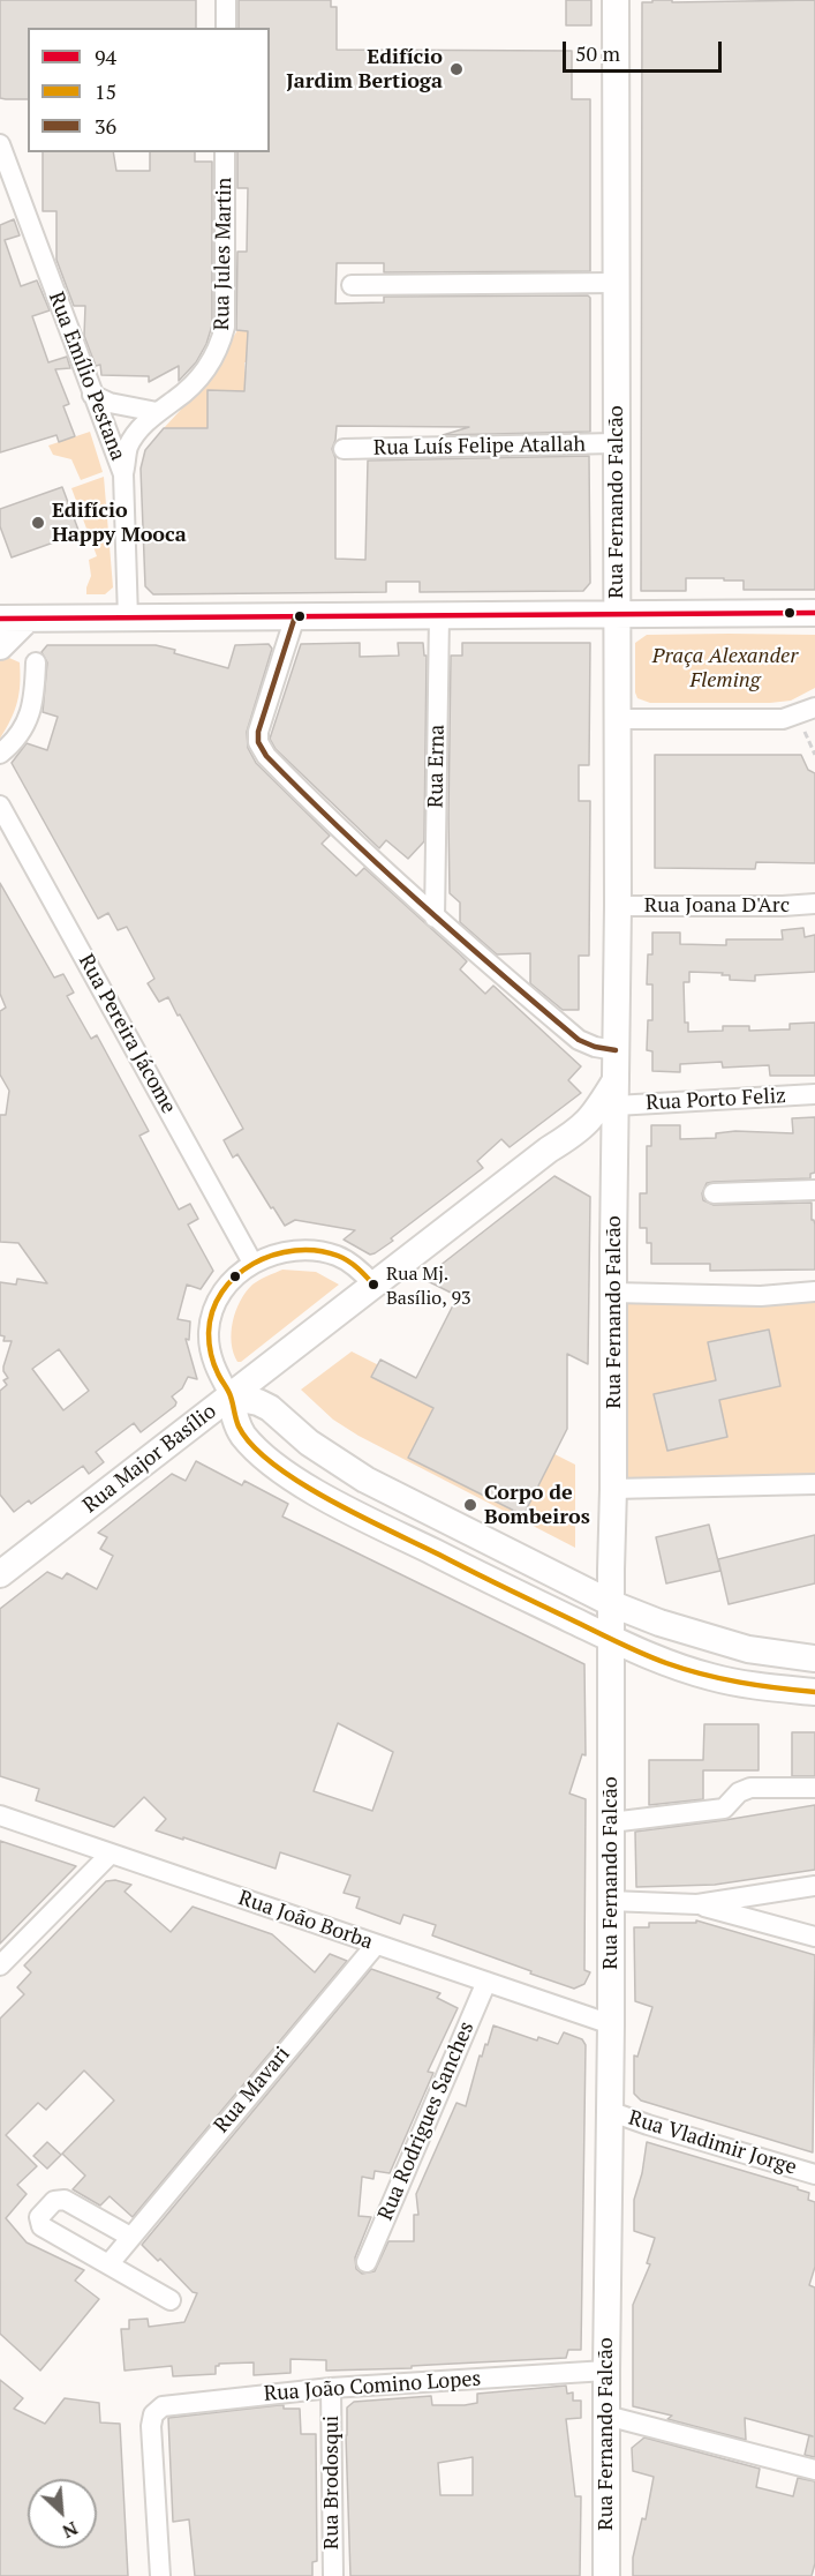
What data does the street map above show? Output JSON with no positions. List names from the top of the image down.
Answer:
{
  "streets": {
    "main road": ["Rua Fernando Falcão", "Rua Major Basílio"],
    "street": [
      "Rua Jules Martin",
      "Rua Emílio Pestana",
      "Rua Luís Felipe Atallah",
      "Rua Erna",
      "Rua Joana D'Arc",
      "Rua Pereira Jácome",
      "Rua Porto Feliz",
      "Rua João Borba",
      "Rua Mavari",
      "Rua Rodrigues Sanches",
      "Rua Vladimir Jorge",
      "Rua João Comino Lopes",
      "Rua Brodosqui"
    ]
  },
  "crossings": [
    ["Rua Jules Martin", "Rua Emílio Pestana"],
    ["Rua Luís Felipe Atallah", "Rua Fernando Falcão"],
    ["Rua Fernando Falcão", "Rua Joana D'Arc"],
    ["Rua Fernando Falcão", "Rua Porto Feliz"],
    ["Rua Fernando Falcão", "Rua Major Basílio"],
    ["Rua Fernando Falcão", "Rua João Borba"],
    ["Rua Fernando Falcão", "Rua Vladimir Jorge"],
    ["Rua Fernando Falcão", "Rua João Comino Lopes"],
    ["Rua João Borba", "Rua Mavari"],
    ["Rua João Borba", "Rua Rodrigues Sanches"],
    ["Rua João Comino Lopes", "Rua Brodosqui"]
  ],
  "parks": ["Praça Alexander Fleming"],
  "places": [
    "Edifício Jardim Bertioga",
    "Edifício Happy Mooca",
    "Rua Mj. Basílio, 93",
    "Corpo de Bombeiros"
  ],
  "lines": ["transit line 94", "transit line 36", "transit line 15"],
  "legend": ["94", "15", "36"],
  "scale_bar": "50 m",
  "north": "bottom right"
}
